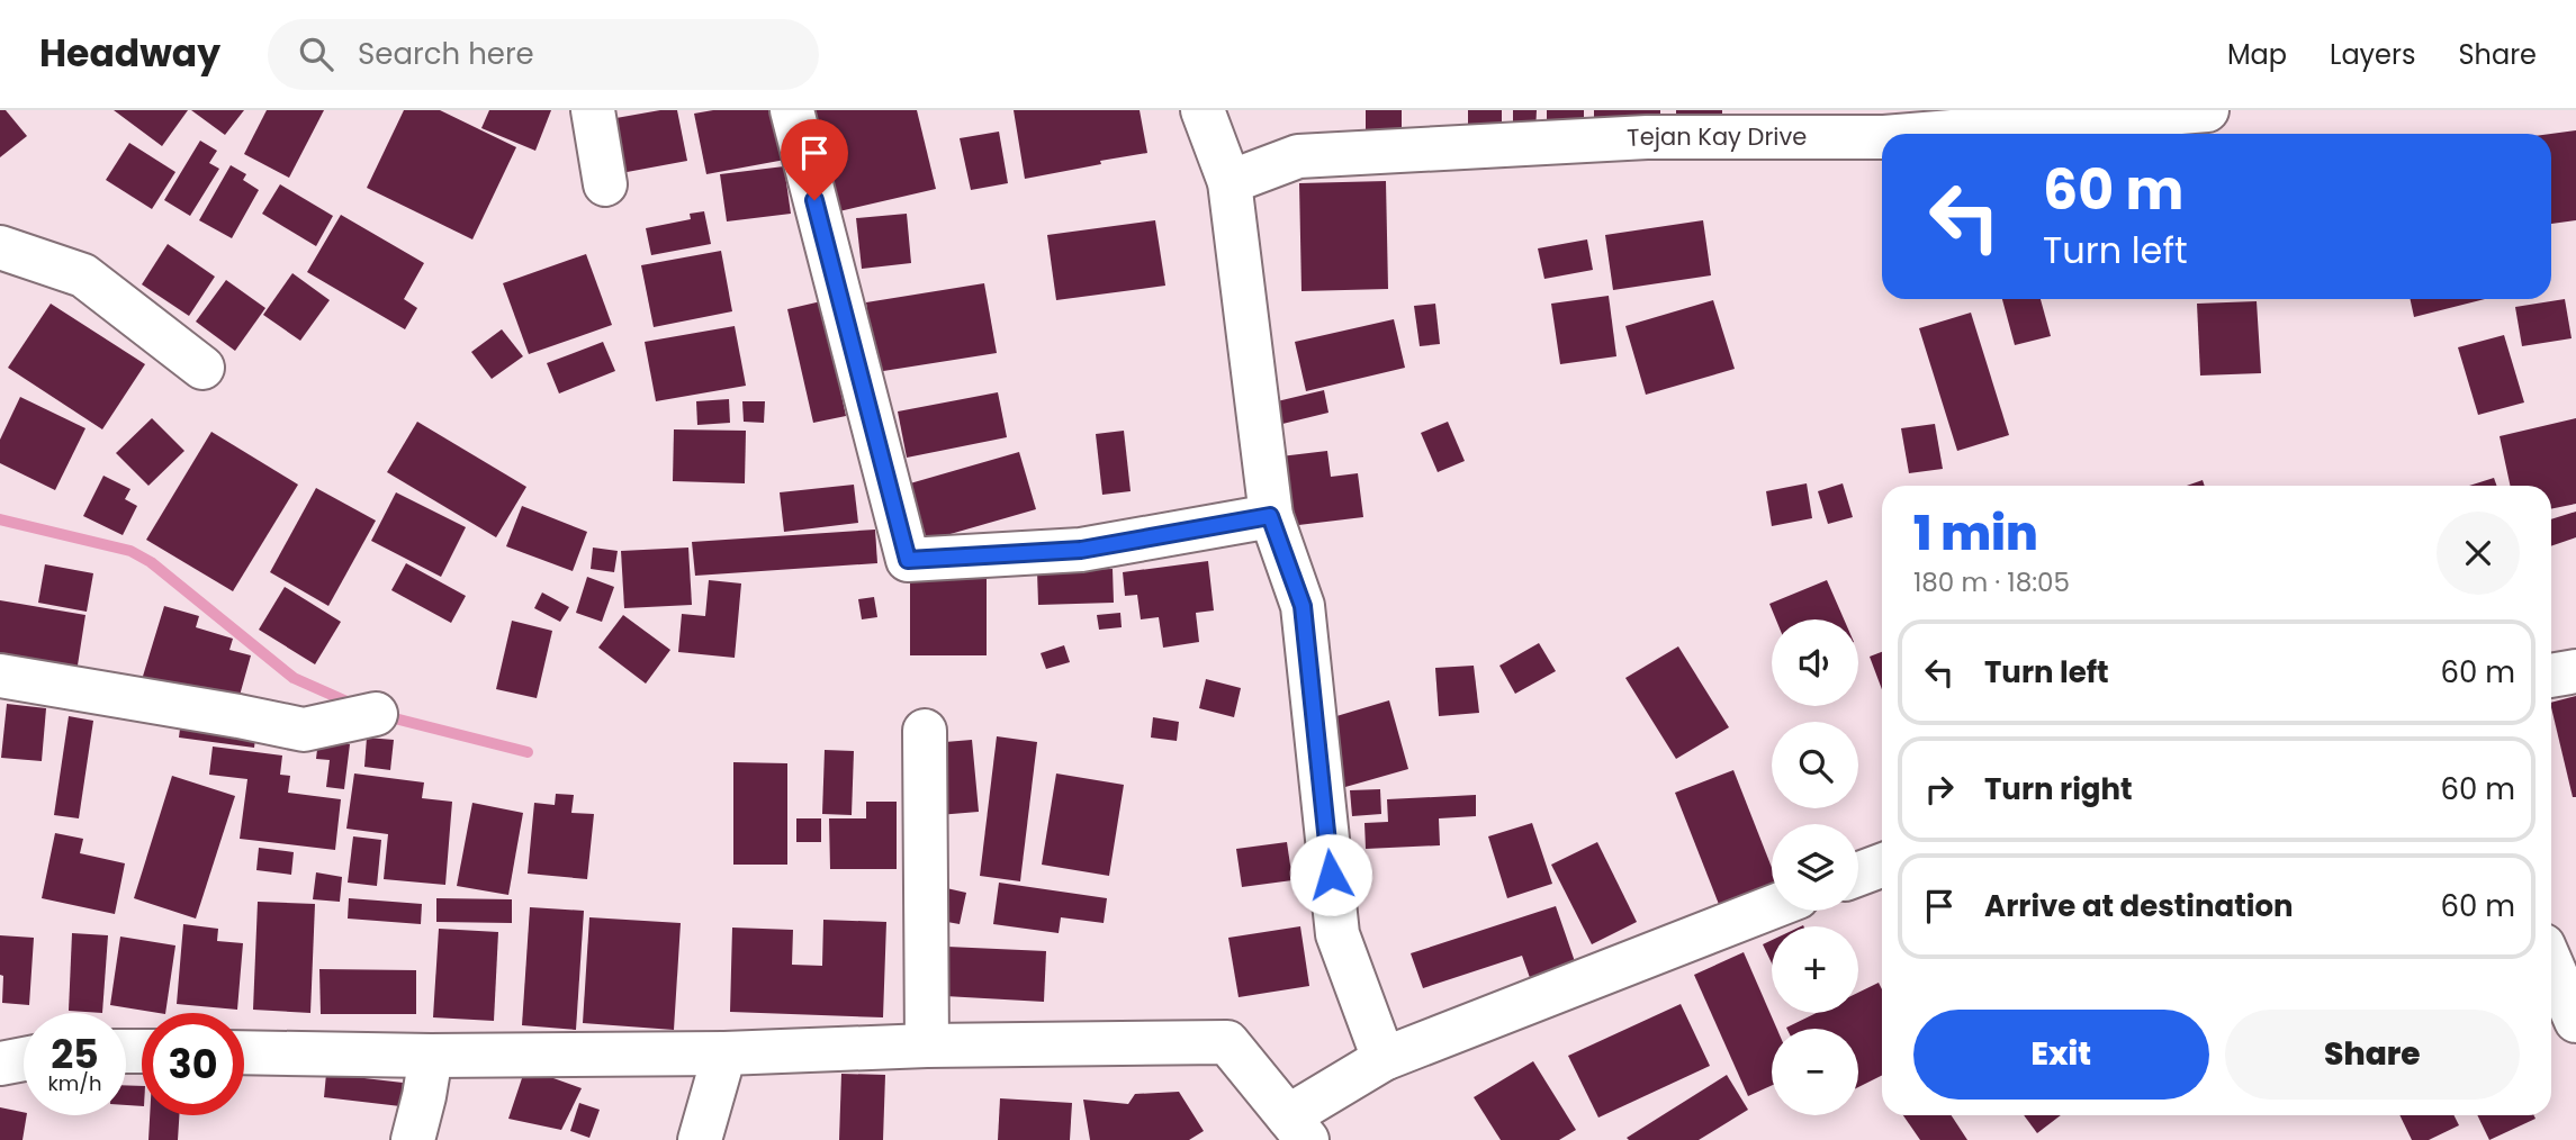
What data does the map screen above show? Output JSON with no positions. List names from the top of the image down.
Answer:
{
  "streets": {
    "street": ["Tejan Kay Drive"]
  },
  "page": {
    "header": "Headway",
    "search": "Search here",
    "nav": ["Map", "Layers", "Share"],
    "turn": ["60 m", "Turn left"],
    "heading": ["1 min", "180 m · 18:05"],
    "map_buttons": ["+", "−"],
    "list": [
      {
        "name": "Turn left",
        "value": "60 m"
      },
      {
        "name": "Turn right",
        "value": "60 m"
      },
      {
        "name": "Arrive at destination",
        "value": "60 m"
      }
    ],
    "buttons": ["Exit", "Share"],
    "speed": "25 km/h",
    "limit": "30"
  }
}
